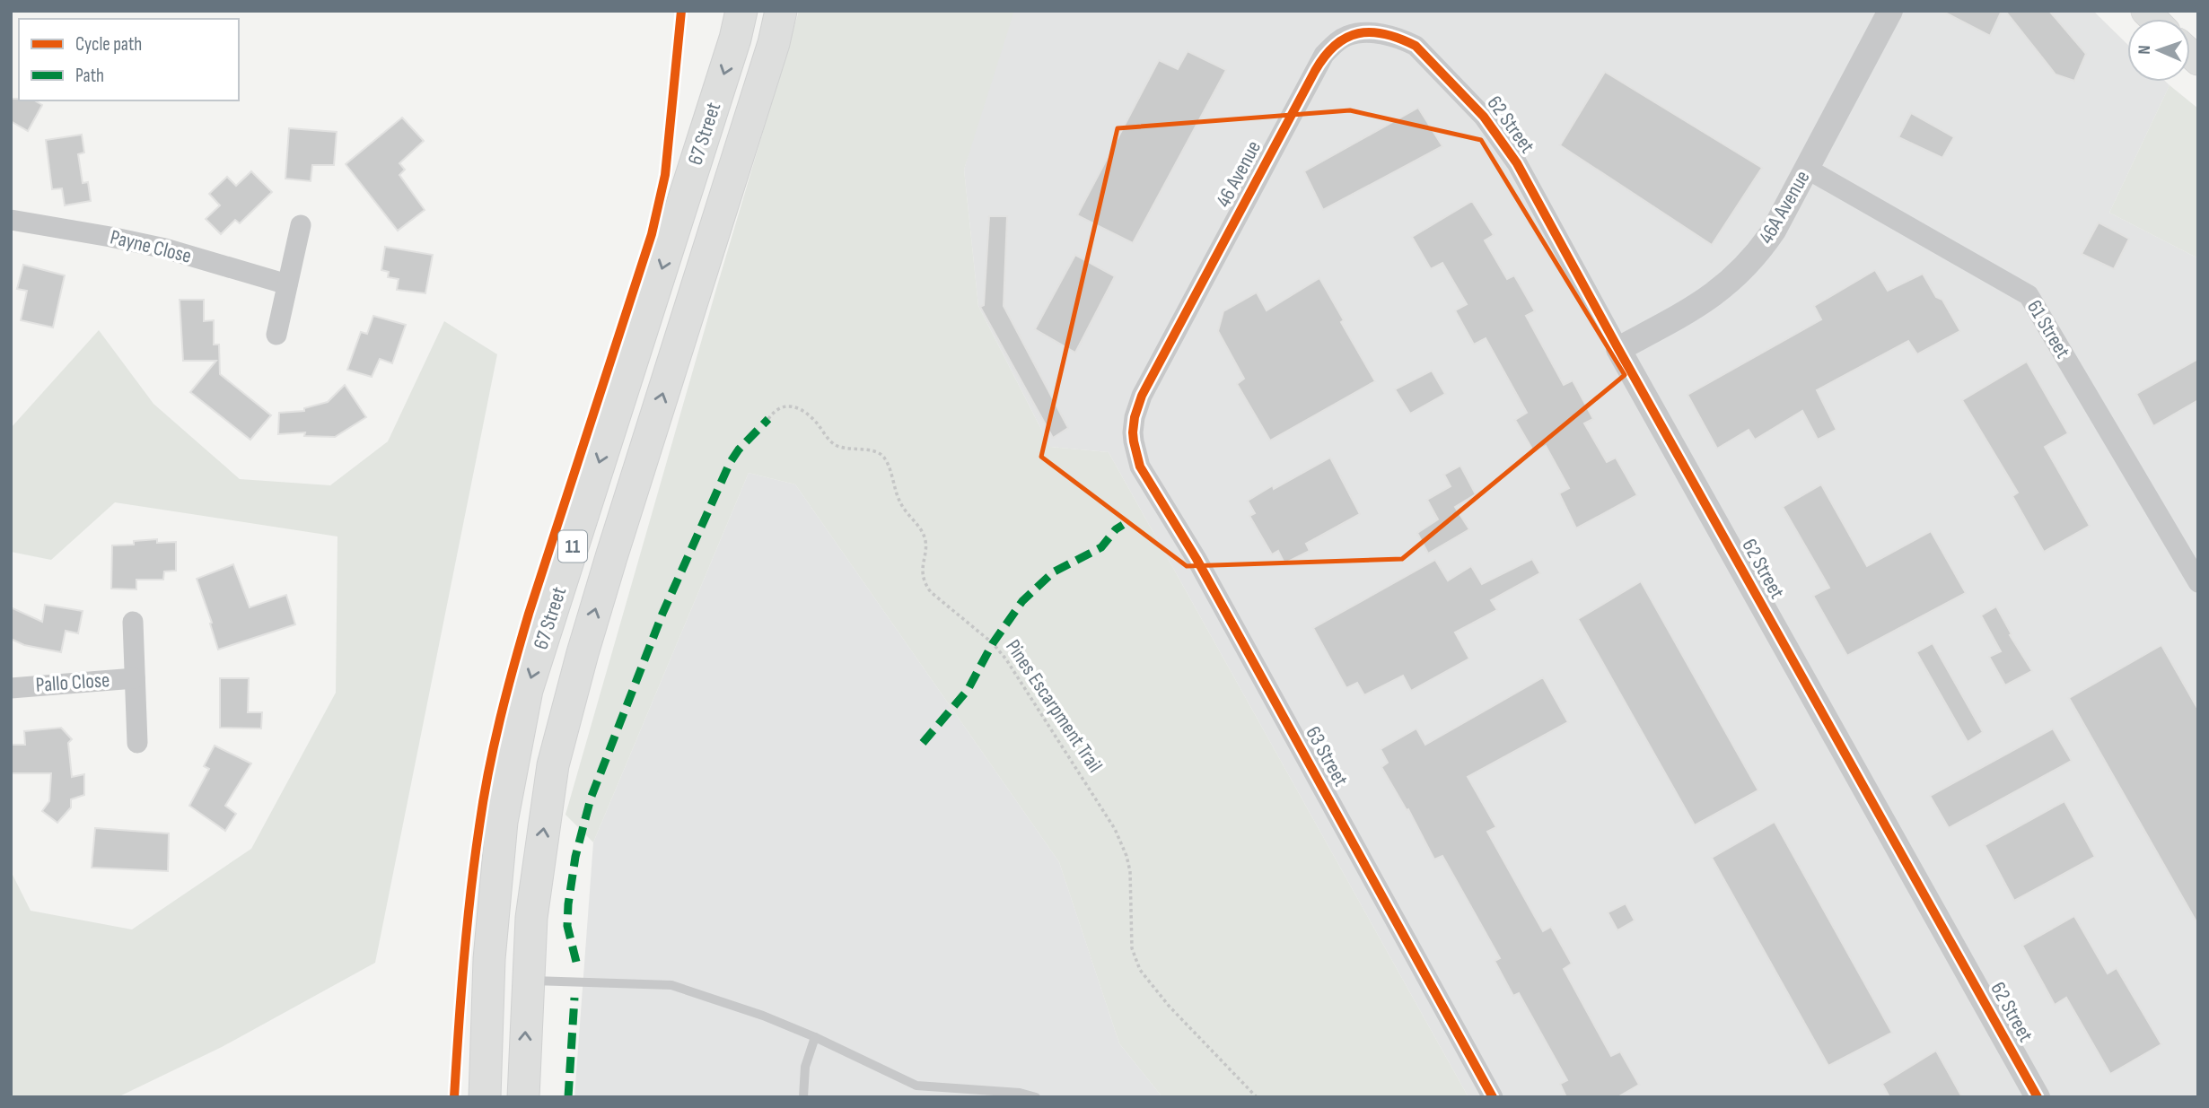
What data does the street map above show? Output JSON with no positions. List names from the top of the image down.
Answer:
{
  "streets": {
    "main road": ["67 Street", "11"],
    "street": [
      "62 Street",
      "46 Avenue",
      "46A Avenue",
      "Payne Close",
      "61 Street",
      "Pallo Close",
      "63 Street"
    ],
    "path": ["Pines Escarpment Trail"]
  },
  "crossings": [
    ["62 Street", "46 Avenue"],
    ["62 Street", "46A Avenue"],
    ["46 Avenue", "63 Street"],
    ["46A Avenue", "61 Street"]
  ],
  "legend": ["Cycle path", "Path"],
  "north": "left"
}
